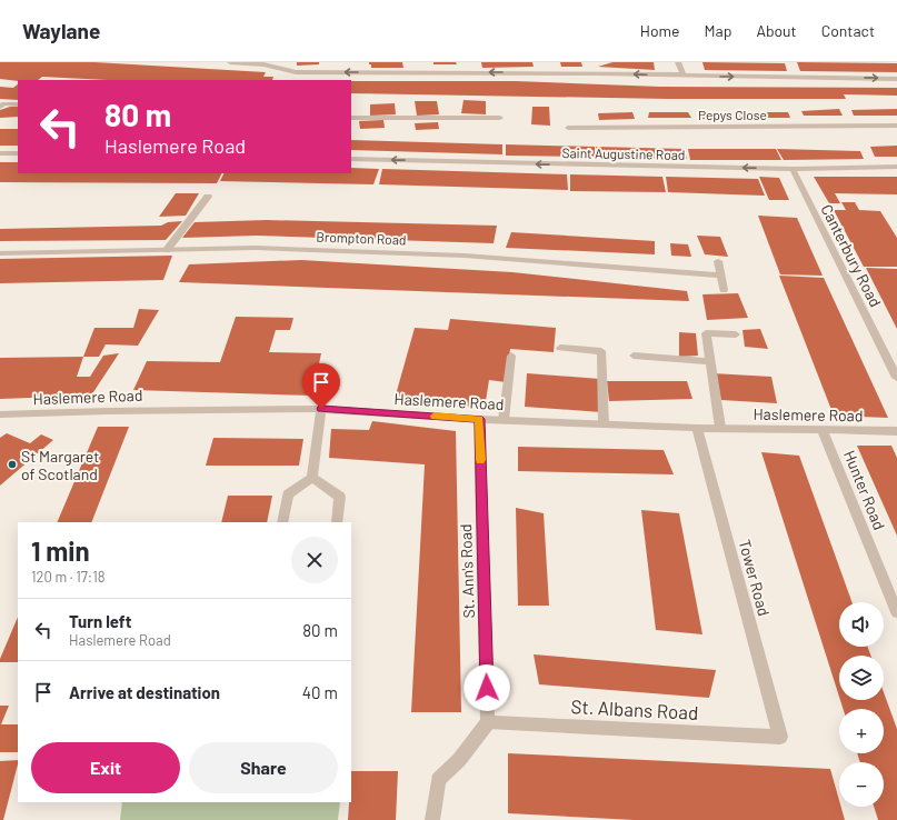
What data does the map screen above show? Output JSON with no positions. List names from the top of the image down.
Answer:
{
  "streets": {
    "street": [
      "Pepys Close",
      "Saint Augustine Road",
      "Brompton Road",
      "Canterbury Road",
      "Haslemere Road",
      "Hunter Road",
      "St. Ann's Road",
      "Tower Road",
      "St. Albans Road"
    ]
  },
  "crossings": [
    ["Saint Augustine Road", "Canterbury Road"],
    ["Haslemere Road", "Hunter Road"],
    ["Haslemere Road", "St. Ann's Road"],
    ["Haslemere Road", "Tower Road"],
    ["St. Ann's Road", "St. Albans Road"],
    ["Tower Road", "St. Albans Road"]
  ],
  "places": ["St Margaret of Scotland"],
  "page": {
    "header": "Waylane",
    "nav": [
      "Home",
      "Map",
      "About",
      "Contact"
    ],
    "turn": ["80 m", "Haslemere Road"],
    "heading": ["1 min", "120 m · 17:18"],
    "list": [
      {
        "name": "Turn left",
        "note": "Haslemere Road",
        "value": "80 m"
      },
      {
        "name": "Arrive at destination",
        "value": "40 m"
      }
    ],
    "map_buttons": ["+", "−"],
    "buttons": ["Exit", "Share"]
  }
}
